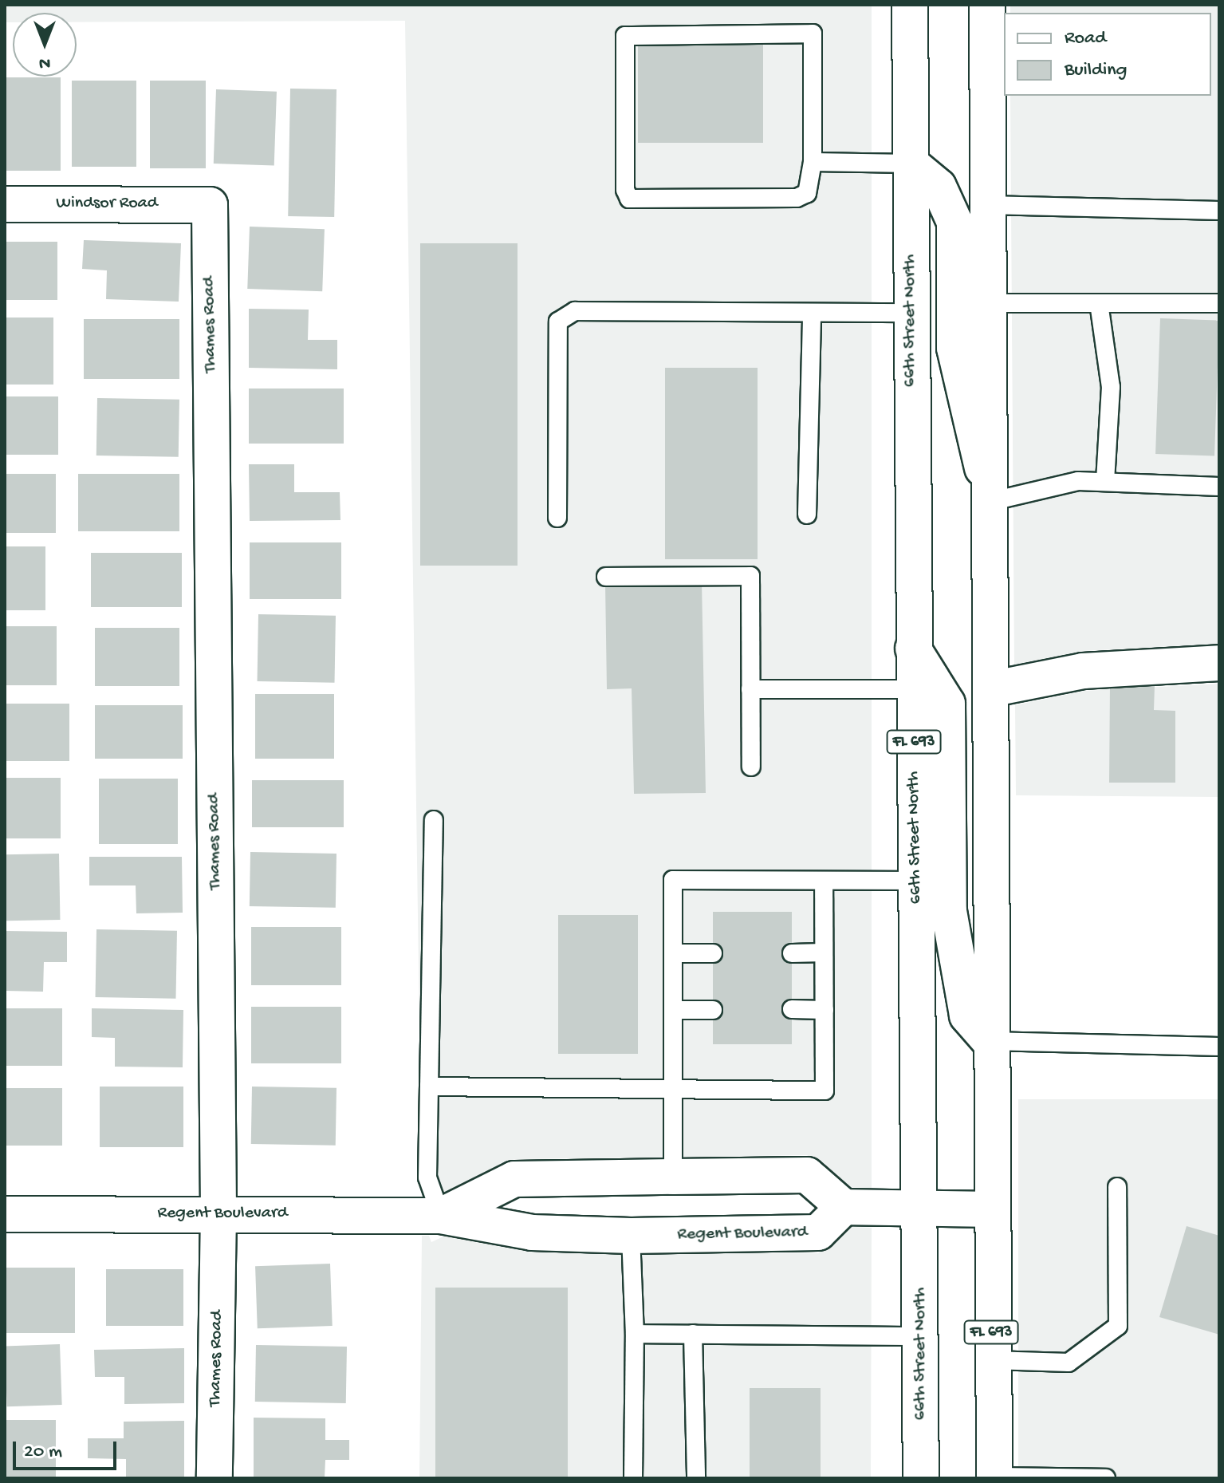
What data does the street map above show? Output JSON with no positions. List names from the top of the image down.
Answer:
{
  "streets": {
    "main road": [
      "Windsor Road",
      "66th Street North",
      "Thames Road",
      "FL 693",
      "Regent Boulevard"
    ]
  },
  "crossings": [
    ["Windsor Road", "Thames Road"],
    ["Thames Road", "Regent Boulevard"]
  ],
  "legend": ["Road", "Building"],
  "scale_bar": "20 m",
  "north": "bottom"
}
